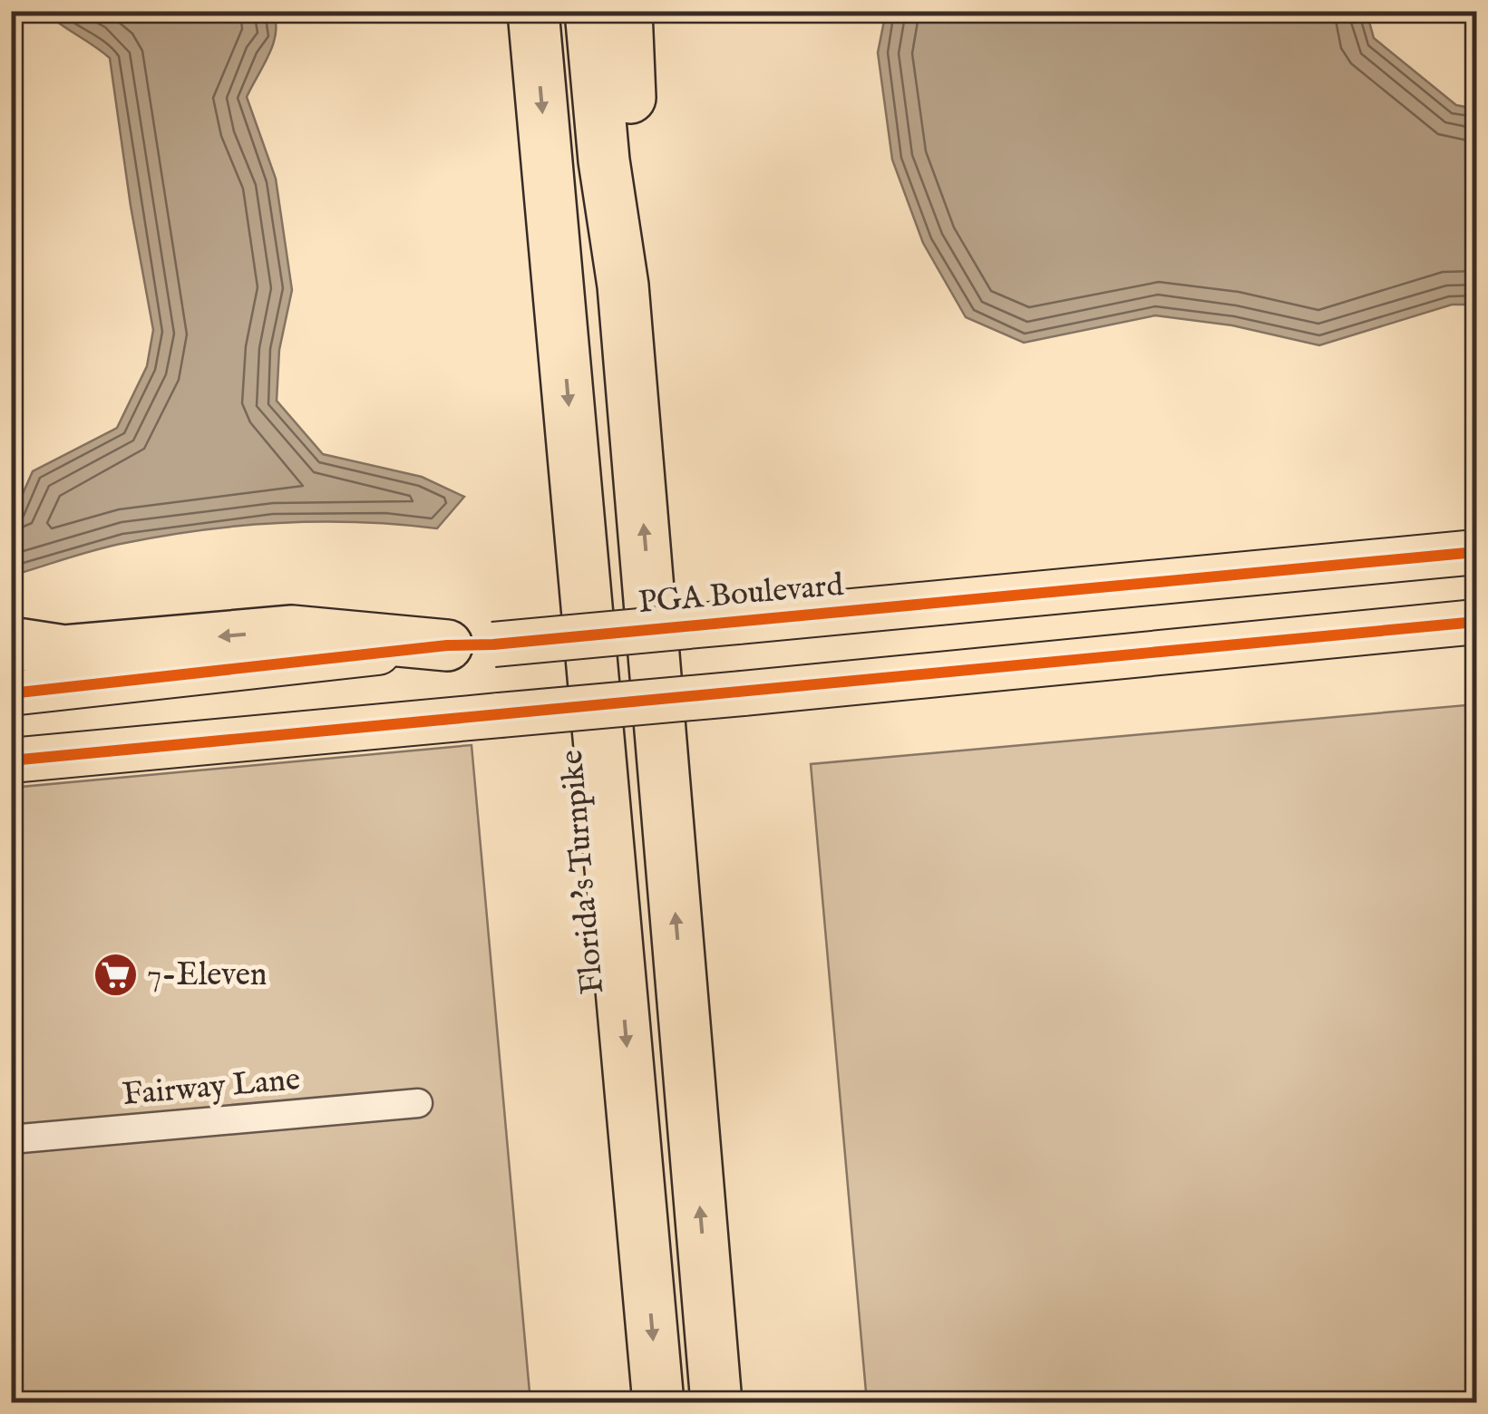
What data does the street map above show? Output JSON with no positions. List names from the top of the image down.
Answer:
{
  "streets": {
    "highway": ["Florida's Turnpike"],
    "main road": ["PGA Boulevard"],
    "street": ["Fairway Lane"]
  },
  "places": {
    "supermarket": ["7-Eleven"]
  }
}
